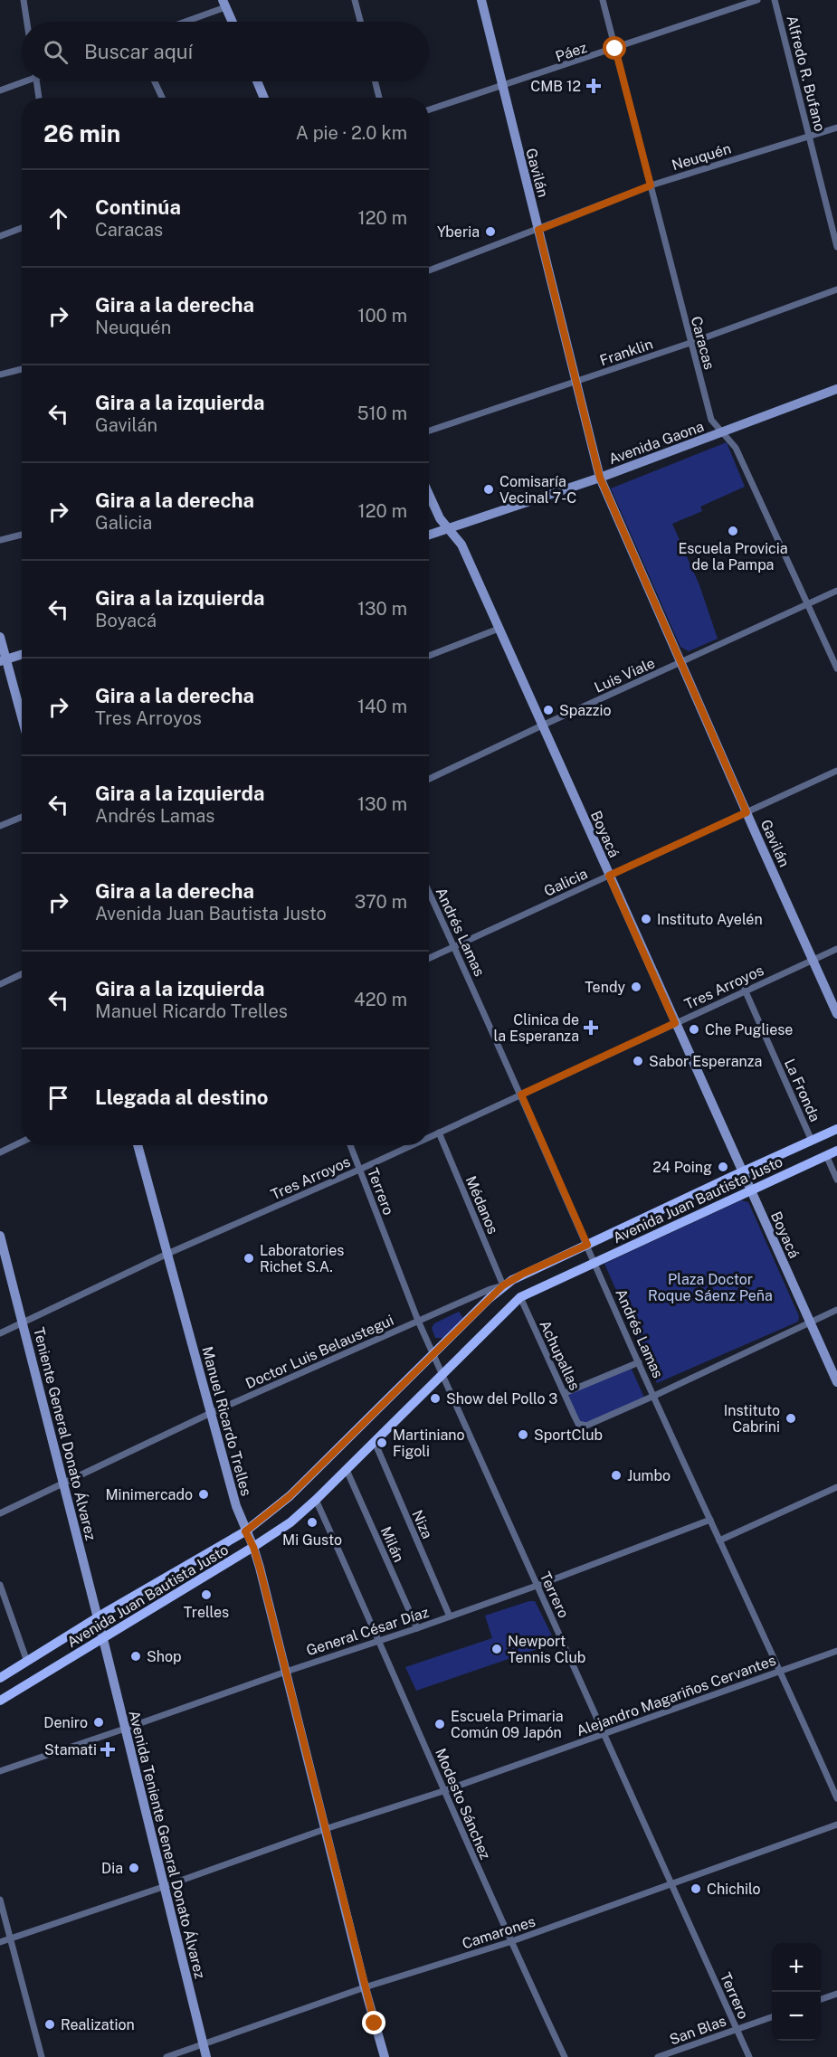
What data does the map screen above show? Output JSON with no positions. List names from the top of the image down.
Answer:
{
  "streets": {
    "main road": ["Avenida Juan Bautista Justo"],
    "street": [
      "Páez",
      "Alfredo R. Bufano",
      "Neuquén",
      "Gavilán",
      "Caracas",
      "Franklin",
      "Avenida Gaona",
      "Luis Viale",
      "Boyacá",
      "Galicia",
      "Andrés Lamas",
      "Tres Arroyos",
      "La Fronda",
      "Terrero",
      "Médanos",
      "Doctor Luis Belaustegui",
      "Achupallas",
      "Manuel Ricardo Trelles",
      "Teniente General Donato Álvarez",
      "Niza",
      "Milán",
      "General César Díaz",
      "Alejandro Magariños Cervantes",
      "Modesto Sánchez",
      "Avenida Teniente General Donato Álvarez",
      "Camarones",
      "San Blas"
    ]
  },
  "crossings": [
    ["Páez", "Gavilán"],
    ["Páez", "Caracas"],
    ["Alfredo R. Bufano", "Neuquén"],
    ["Neuquén", "Gavilán"],
    ["Neuquén", "Caracas"],
    ["Gavilán", "Franklin"],
    ["Gavilán", "Avenida Gaona"],
    ["Gavilán", "Luis Viale"],
    ["Gavilán", "Galicia"],
    ["Gavilán", "Tres Arroyos"],
    ["Caracas", "Franklin"],
    ["Caracas", "Avenida Gaona"],
    ["Caracas", "Luis Viale"],
    ["Avenida Gaona", "Boyacá"],
    ["Luis Viale", "Boyacá"],
    ["Boyacá", "Galicia"],
    ["Boyacá", "Tres Arroyos"],
    ["Boyacá", "Avenida Juan Bautista Justo"],
    ["Galicia", "Andrés Lamas"],
    ["Andrés Lamas", "Tres Arroyos"],
    ["Andrés Lamas", "Avenida Juan Bautista Justo"],
    ["Andrés Lamas", "Achupallas"],
    ["Andrés Lamas", "General César Díaz"],
    ["Andrés Lamas", "Alejandro Magariños Cervantes"],
    ["Tres Arroyos", "La Fronda"],
    ["Tres Arroyos", "Terrero"],
    ["Tres Arroyos", "Médanos"],
    ["Tres Arroyos", "Manuel Ricardo Trelles"],
    ["Tres Arroyos", "Teniente General Donato Álvarez"],
    ["La Fronda", "Avenida Juan Bautista Justo"],
    ["Terrero", "Avenida Juan Bautista Justo"],
    ["Terrero", "Doctor Luis Belaustegui"],
    ["Terrero", "General César Díaz"],
    ["Terrero", "Alejandro Magariños Cervantes"],
    ["Terrero", "Camarones"],
    ["Terrero", "San Blas"],
    ["Avenida Juan Bautista Justo", "Médanos"],
    ["Avenida Juan Bautista Justo", "Doctor Luis Belaustegui"],
    ["Avenida Juan Bautista Justo", "Achupallas"],
    ["Avenida Juan Bautista Justo", "Manuel Ricardo Trelles"],
    ["Avenida Juan Bautista Justo", "Teniente General Donato Álvarez"],
    ["Avenida Juan Bautista Justo", "Niza"],
    ["Avenida Juan Bautista Justo", "Milán"],
    ["Avenida Juan Bautista Justo", "Modesto Sánchez"],
    ["Avenida Juan Bautista Justo", "Avenida Teniente General Donato Álvarez"],
    ["Médanos", "Doctor Luis Belaustegui"],
    ["Doctor Luis Belaustegui", "Manuel Ricardo Trelles"],
    ["Doctor Luis Belaustegui", "Teniente General Donato Álvarez"],
    ["Manuel Ricardo Trelles", "General César Díaz"],
    ["Manuel Ricardo Trelles", "Alejandro Magariños Cervantes"],
    ["Manuel Ricardo Trelles", "Camarones"],
    ["Teniente General Donato Álvarez", "Avenida Teniente General Donato Álvarez"],
    ["Niza", "General César Díaz"],
    ["Milán", "General César Díaz"],
    ["General César Díaz", "Modesto Sánchez"],
    ["General César Díaz", "Avenida Teniente General Donato Álvarez"],
    ["Alejandro Magariños Cervantes", "Modesto Sánchez"],
    ["Alejandro Magariños Cervantes", "Avenida Teniente General Donato Álvarez"],
    ["Modesto Sánchez", "Camarones"],
    ["Avenida Teniente General Donato Álvarez", "Camarones"]
  ],
  "parks": ["Plaza Doctor Roque Sáenz Peña"],
  "places": {
    "health": ["CMB 12", "Clinica de la Esperanza", "Stamati"],
    "other": [
      "Yberia",
      "Comisaría Vecinal 7-C",
      "Escuela Provicia de la Pampa",
      "Spazzio",
      "Instituto Ayelén",
      "Tendy",
      "Che Pugliese",
      "Sabor Esperanza",
      "24 Poing",
      "Laboratories Richet S.A.",
      "Show del Pollo 3",
      "Instituto Cabrini",
      "SportClub",
      "Martiniano Figoli",
      "Jumbo",
      "Minimercado",
      "Mi Gusto",
      "Trelles",
      "Newport Tennis Club",
      "Shop",
      "Deniro",
      "Escuela Primaria Común 09 Japón",
      "Dia",
      "Chichilo",
      "Realization"
    ]
  },
  "page": {
    "search": "Buscar aquí",
    "heading": ["26 min", "A pie · 2.0 km"],
    "list": [
      ["Continúa", "Caracas", "120 m"],
      ["Gira a la derecha", "Neuquén", "100 m"],
      ["Gira a la izquierda", "Gavilán", "510 m"],
      ["Gira a la derecha", "Galicia", "120 m"],
      ["Gira a la izquierda", "Boyacá", "130 m"],
      ["Gira a la derecha", "Tres Arroyos", "140 m"],
      ["Gira a la izquierda", "Andrés Lamas", "130 m"],
      ["Gira a la derecha", "Avenida Juan Bautista Justo", "370 m"],
      ["Gira a la izquierda", "Manuel Ricardo Trelles", "420 m"],
      "Llegada al destino"
    ],
    "map_buttons": ["+", "−"]
  }
}
